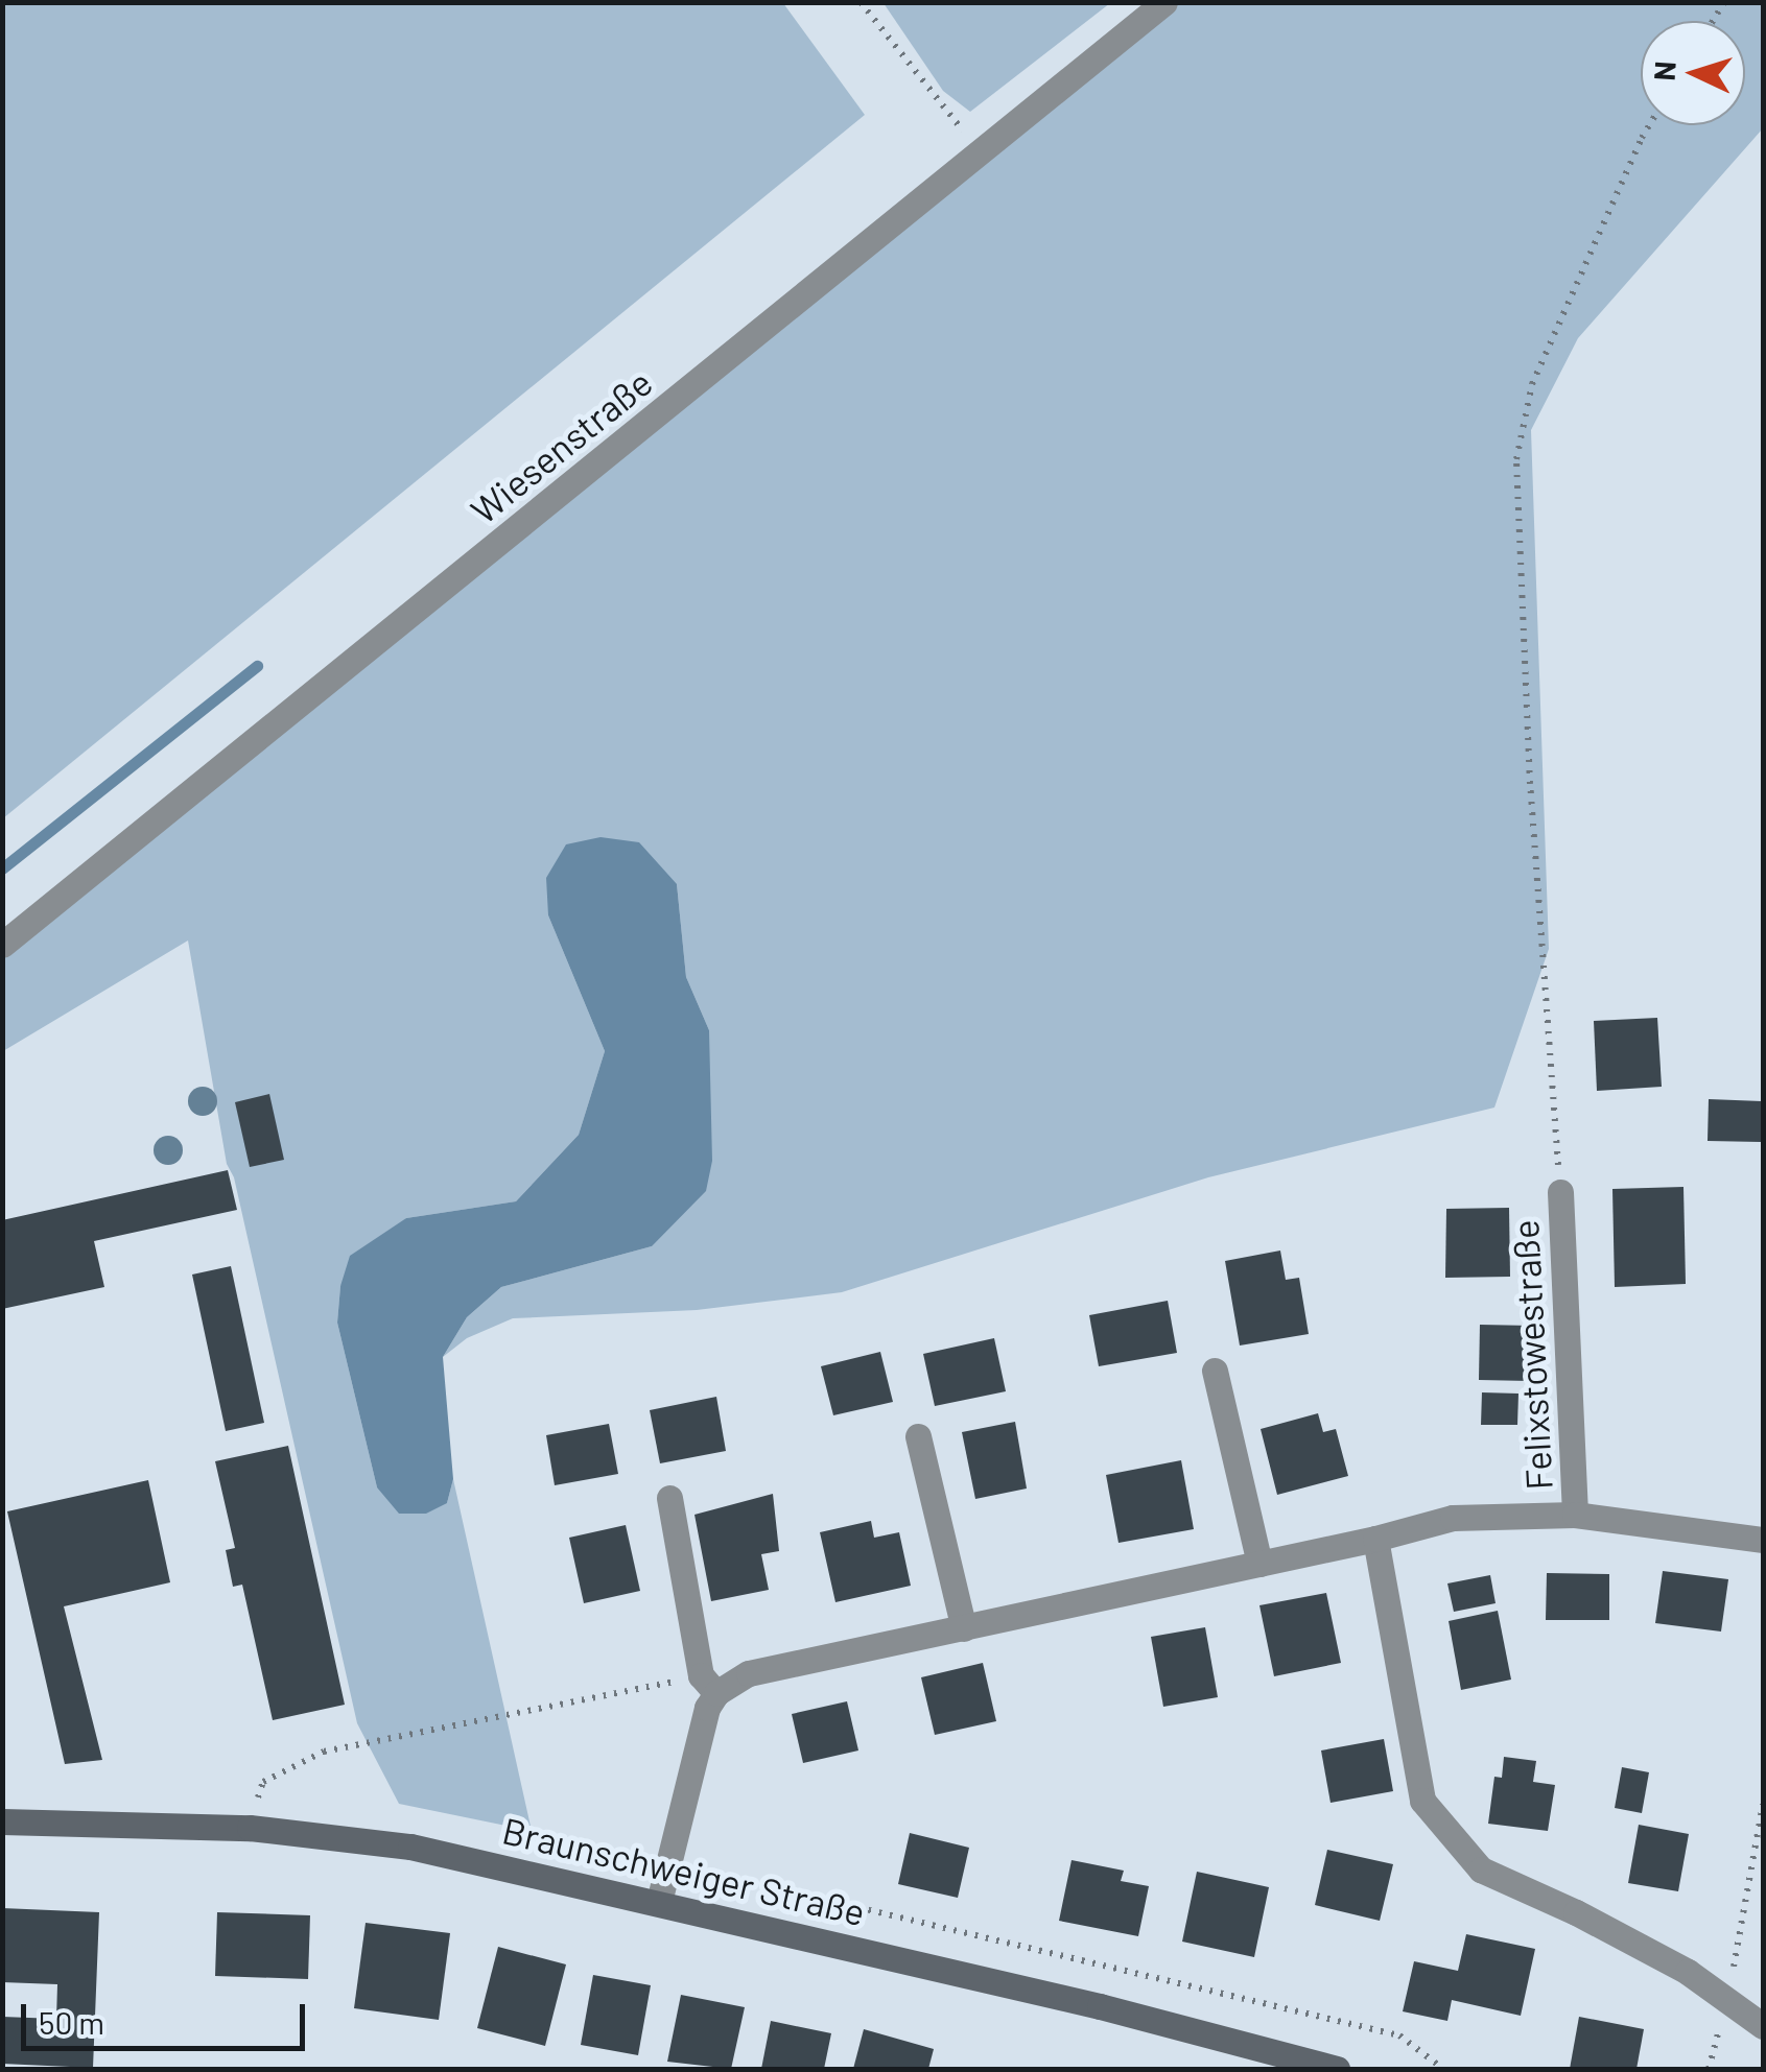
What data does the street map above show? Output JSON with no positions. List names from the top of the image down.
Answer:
{
  "streets": {
    "main road": ["Braunschweiger Straße"],
    "street": ["Wiesenstraße", "Felixstowestraße"]
  },
  "scale_bar": "50 m",
  "north": "left"
}
